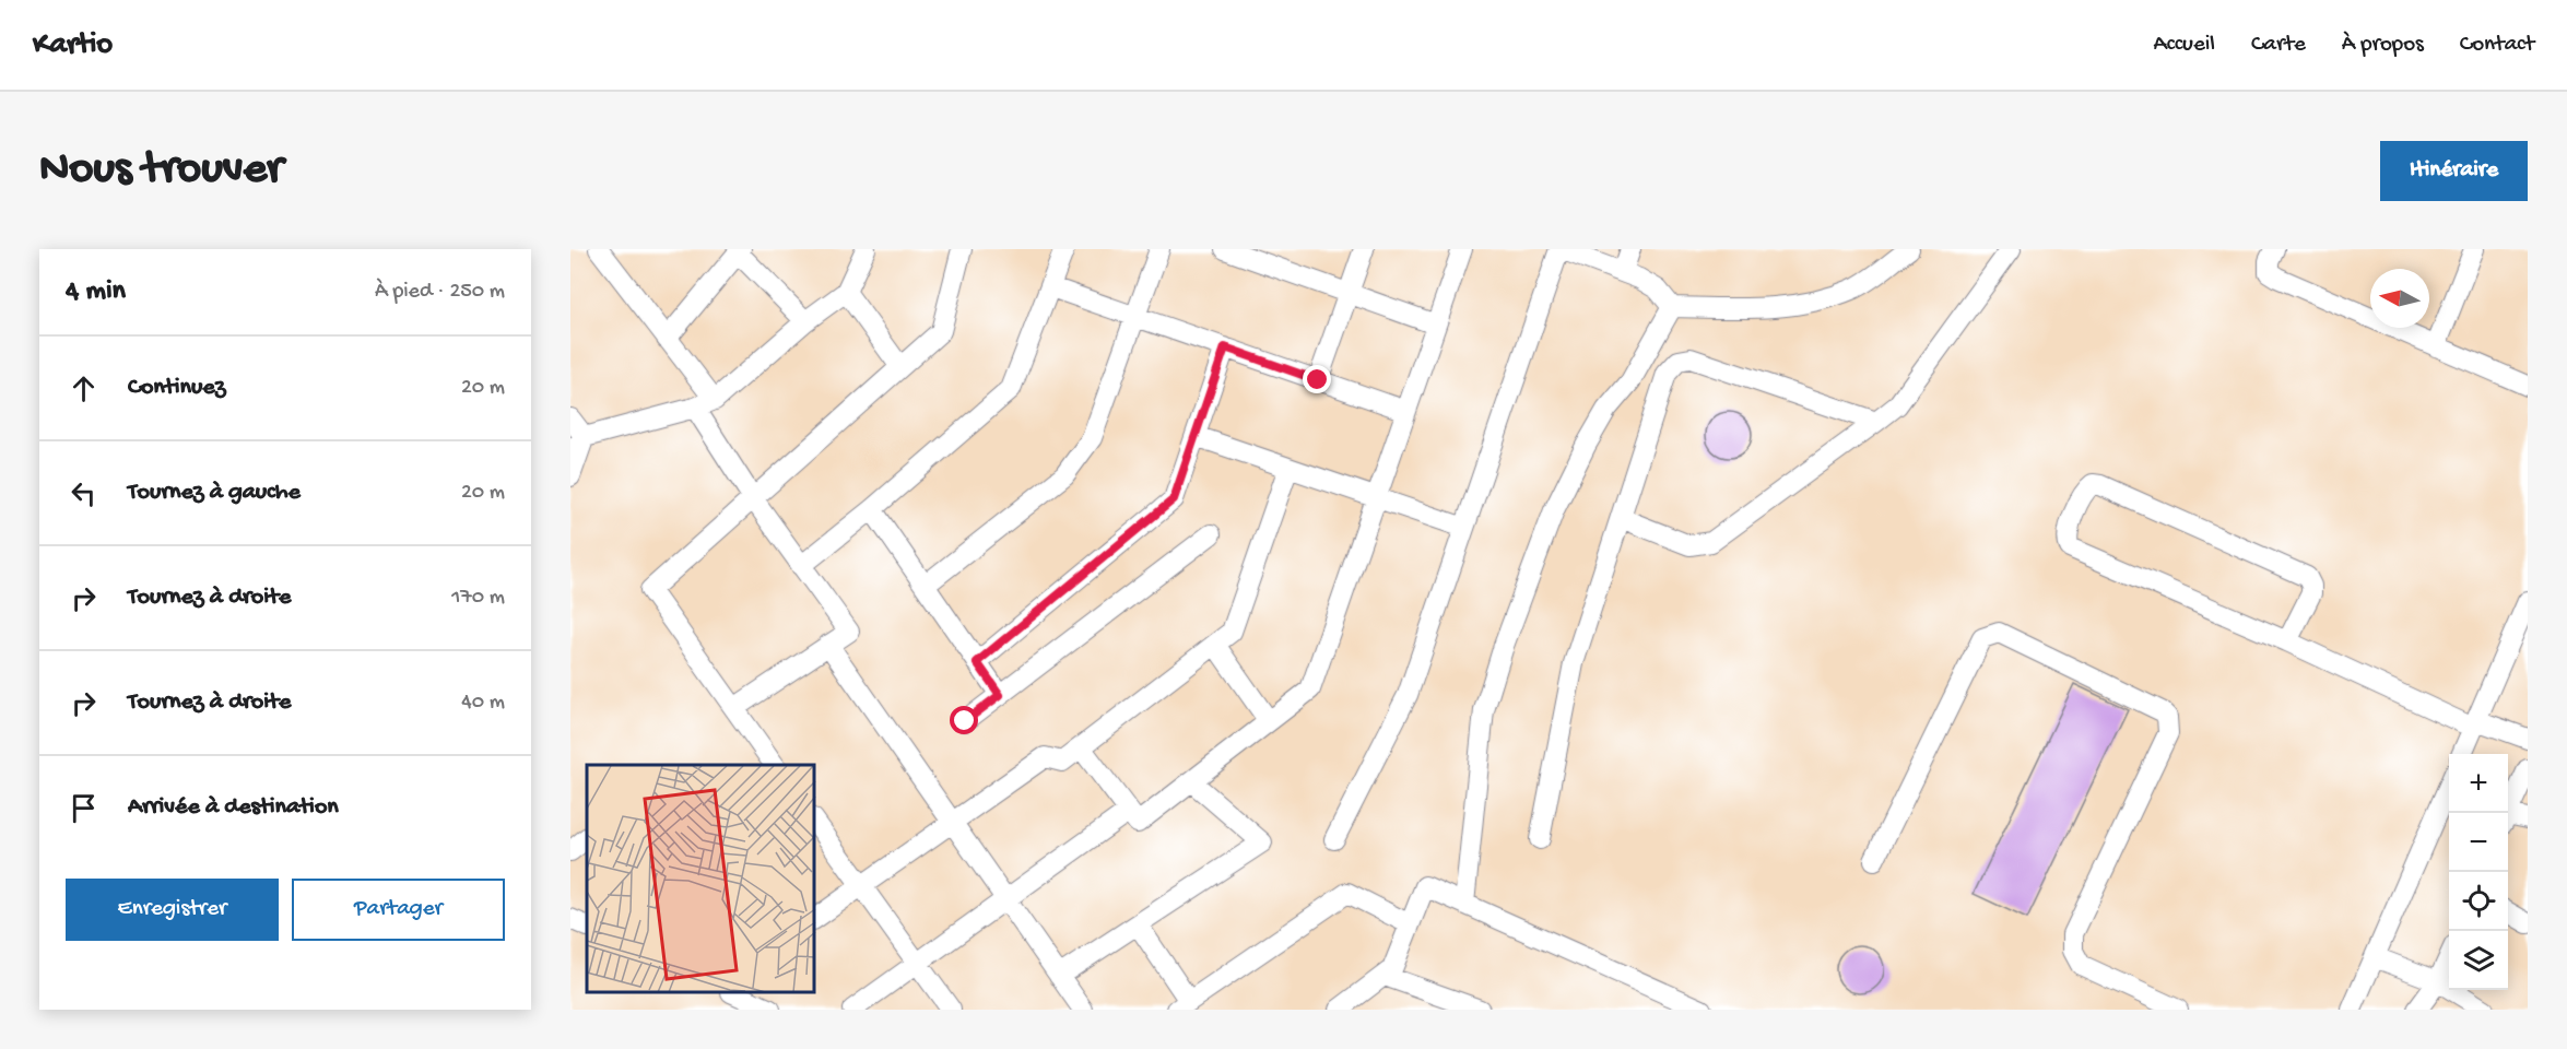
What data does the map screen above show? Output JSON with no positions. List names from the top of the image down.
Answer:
{
  "north": "left",
  "page": {
    "header": "Kartio",
    "nav": [
      "Accueil",
      "Carte",
      "À propos",
      "Contact"
    ],
    "buttons": [
      "Itinéraire",
      ["Enregistrer", "Partager"]
    ],
    "title": "Nous trouver",
    "heading": ["4 min", "À pied · 250 m"],
    "list": [
      ["Continuez", "20 m"],
      ["Tournez à gauche", "20 m"],
      ["Tournez à droite", "170 m"],
      ["Tournez à droite", "40 m"],
      "Arrivée à destination"
    ],
    "map_buttons": ["+", "−"]
  }
}
